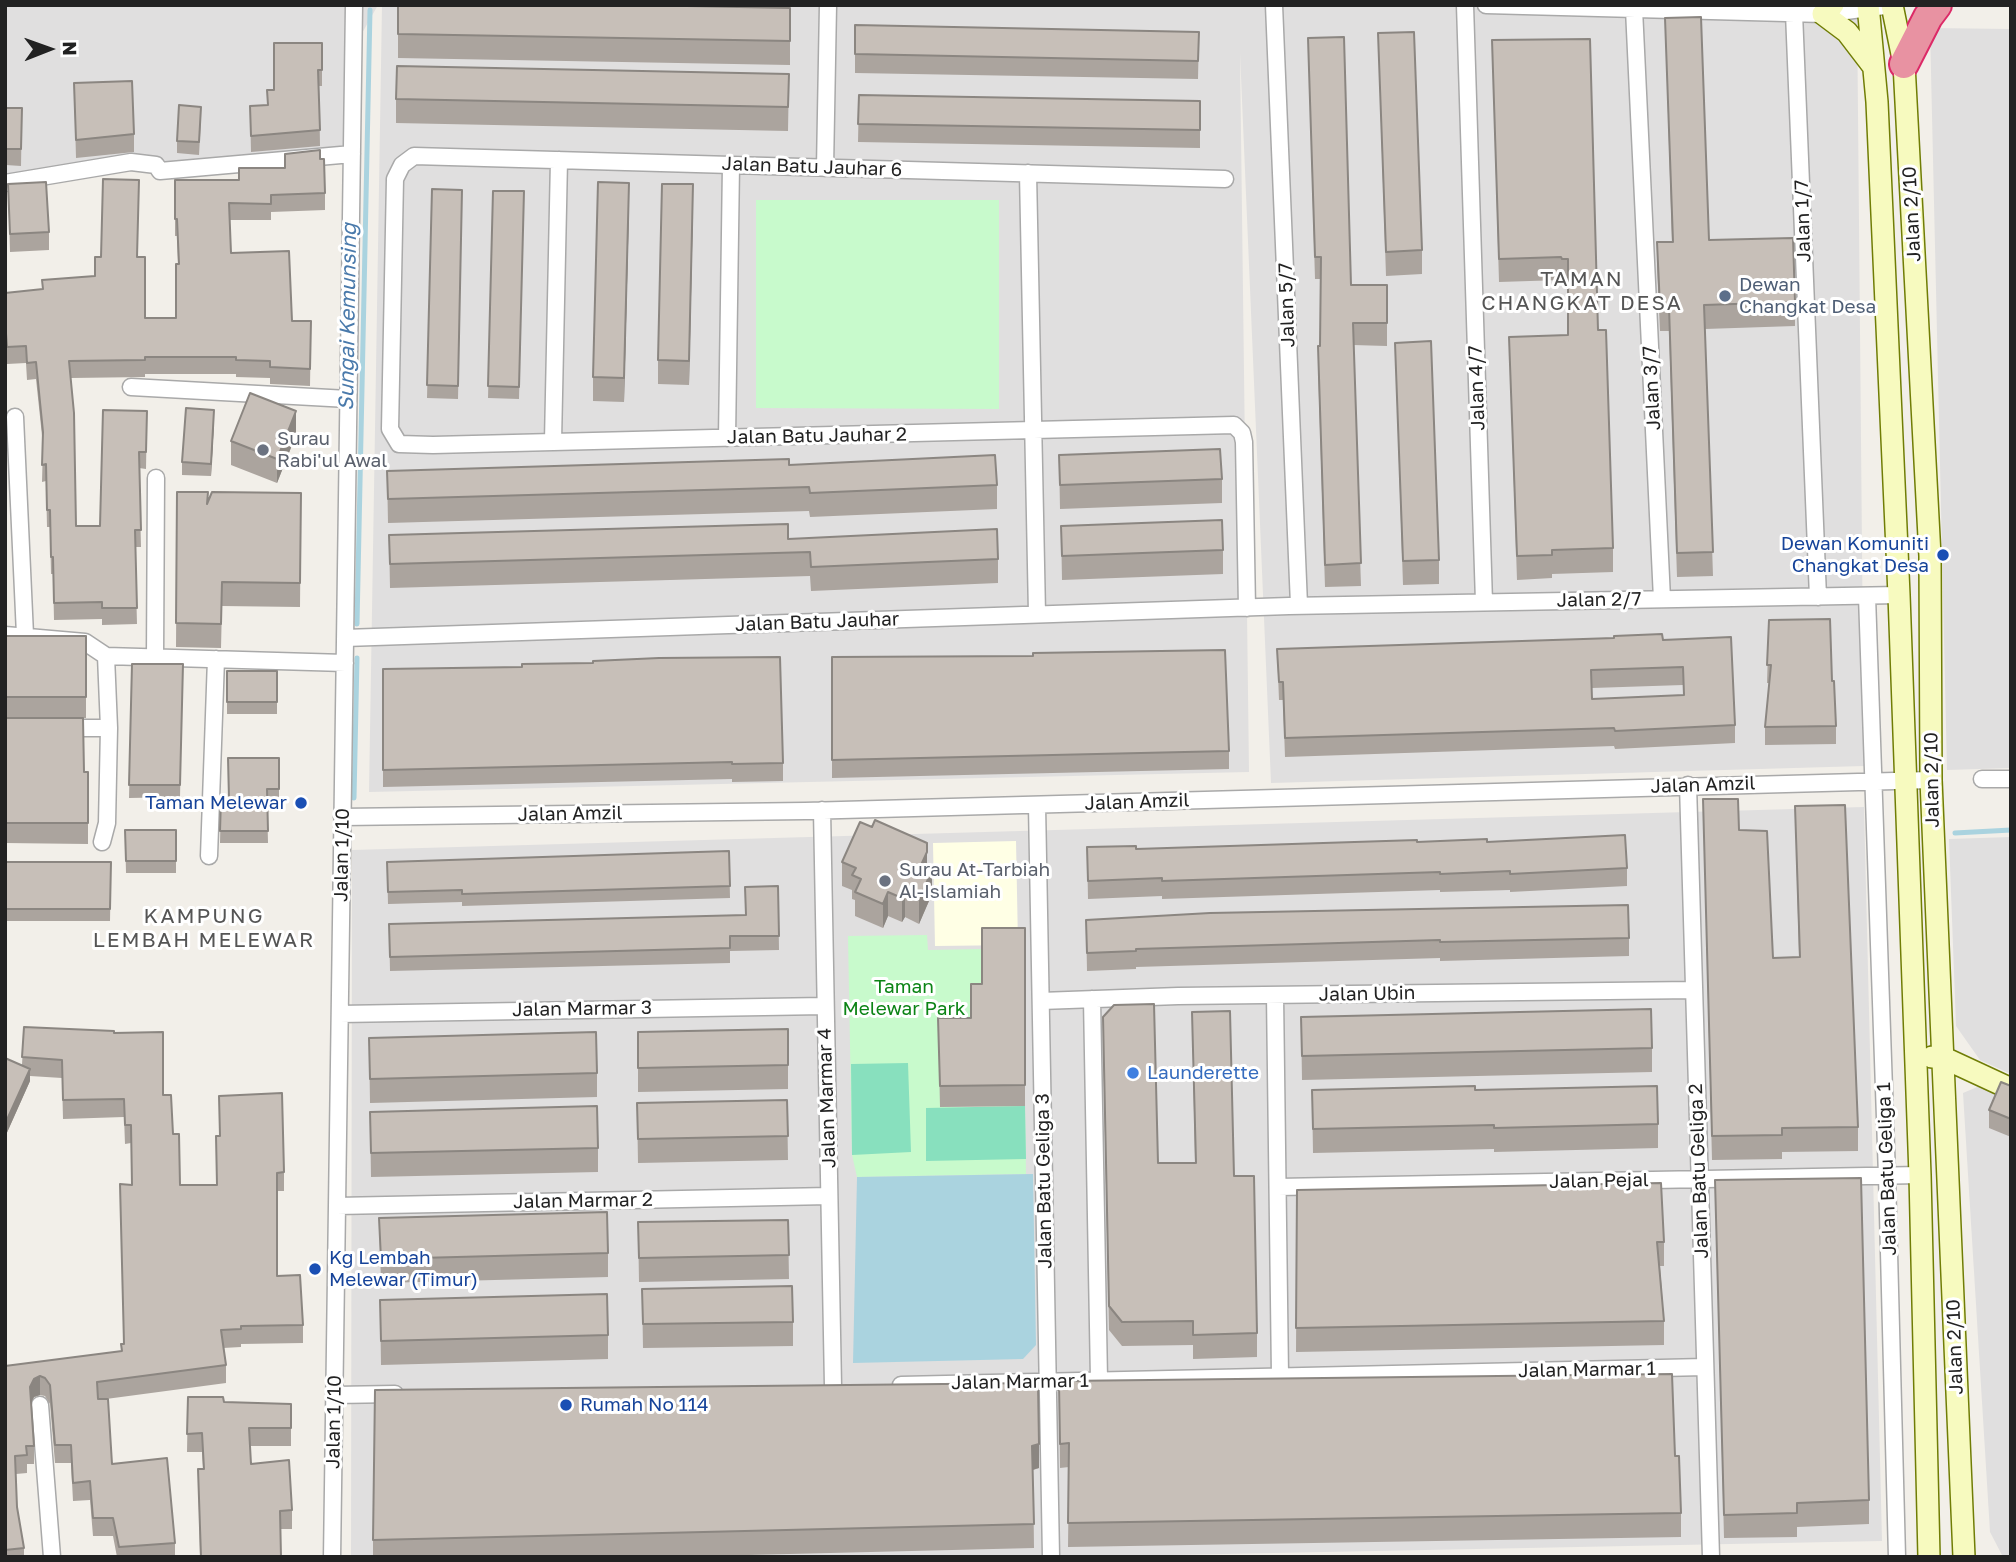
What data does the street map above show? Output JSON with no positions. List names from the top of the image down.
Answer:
{
  "streets": {
    "street": [
      "Jalan Batu Jauhar 6",
      "Jalan 2/10",
      "Jalan 1/7",
      "Jalan 5/7",
      "Jalan 4/7",
      "Jalan 3/7",
      "Jalan Batu Jauhar 2",
      "Jalan 2/7",
      "Jalan Batu Jauhar",
      "Jalan Amzil",
      "Jalan 1/10",
      "Jalan Ubin",
      "Jalan Marmar 3",
      "Jalan Marmar 4",
      "Jalan Batu Geliga 1",
      "Jalan Batu Geliga 2",
      "Jalan Batu Geliga 3",
      "Jalan Pejal",
      "Jalan Marmar 2",
      "Jalan Marmar 1"
    ]
  },
  "crossings": [
    ["Jalan Batu Jauhar 6", "Jalan Batu Jauhar 2"],
    ["Jalan 2/10", "Jalan 2/7"],
    ["Jalan 2/10", "Jalan Amzil"],
    ["Jalan 2/10", "Jalan Pejal"],
    ["Jalan 1/7", "Jalan 2/7"],
    ["Jalan 5/7", "Jalan 2/7"],
    ["Jalan 5/7", "Jalan Batu Jauhar"],
    ["Jalan 4/7", "Jalan 2/7"],
    ["Jalan 3/7", "Jalan 2/7"],
    ["Jalan Batu Jauhar 2", "Jalan Batu Jauhar"],
    ["Jalan 2/7", "Jalan Batu Jauhar"],
    ["Jalan 2/7", "Jalan Batu Geliga 1"],
    ["Jalan Batu Jauhar", "Jalan 1/10"],
    ["Jalan Amzil", "Jalan 1/10"],
    ["Jalan Amzil", "Jalan Marmar 4"],
    ["Jalan Amzil", "Jalan Batu Geliga 1"],
    ["Jalan Amzil", "Jalan Batu Geliga 2"],
    ["Jalan Amzil", "Jalan Batu Geliga 3"],
    ["Jalan 1/10", "Jalan Marmar 3"],
    ["Jalan 1/10", "Jalan Marmar 2"],
    ["Jalan Ubin", "Jalan Batu Geliga 2"],
    ["Jalan Ubin", "Jalan Batu Geliga 3"],
    ["Jalan Marmar 3", "Jalan Marmar 4"],
    ["Jalan Marmar 4", "Jalan Marmar 2"],
    ["Jalan Batu Geliga 1", "Jalan Pejal"],
    ["Jalan Batu Geliga 2", "Jalan Pejal"],
    ["Jalan Batu Geliga 2", "Jalan Marmar 1"],
    ["Jalan Batu Geliga 3", "Jalan Marmar 1"]
  ],
  "districts": ["TAMAN CHANGKAT DESA", "KAMPUNG LEMBAH MELEWAR"],
  "water": ["Sungai Kemunsing"],
  "parks": ["Taman Melewar Park"],
  "places": [
    "Dewan Changkat Desa",
    "Surau Rabi'ul Awal",
    "Dewan Komuniti Changkat Desa",
    "Taman Melewar",
    "Surau At-Tarbiah Al-Islamiah",
    "Launderette",
    "Kg Lembah Melewar (Timur)",
    "Rumah No 114"
  ],
  "north": "right"
}
